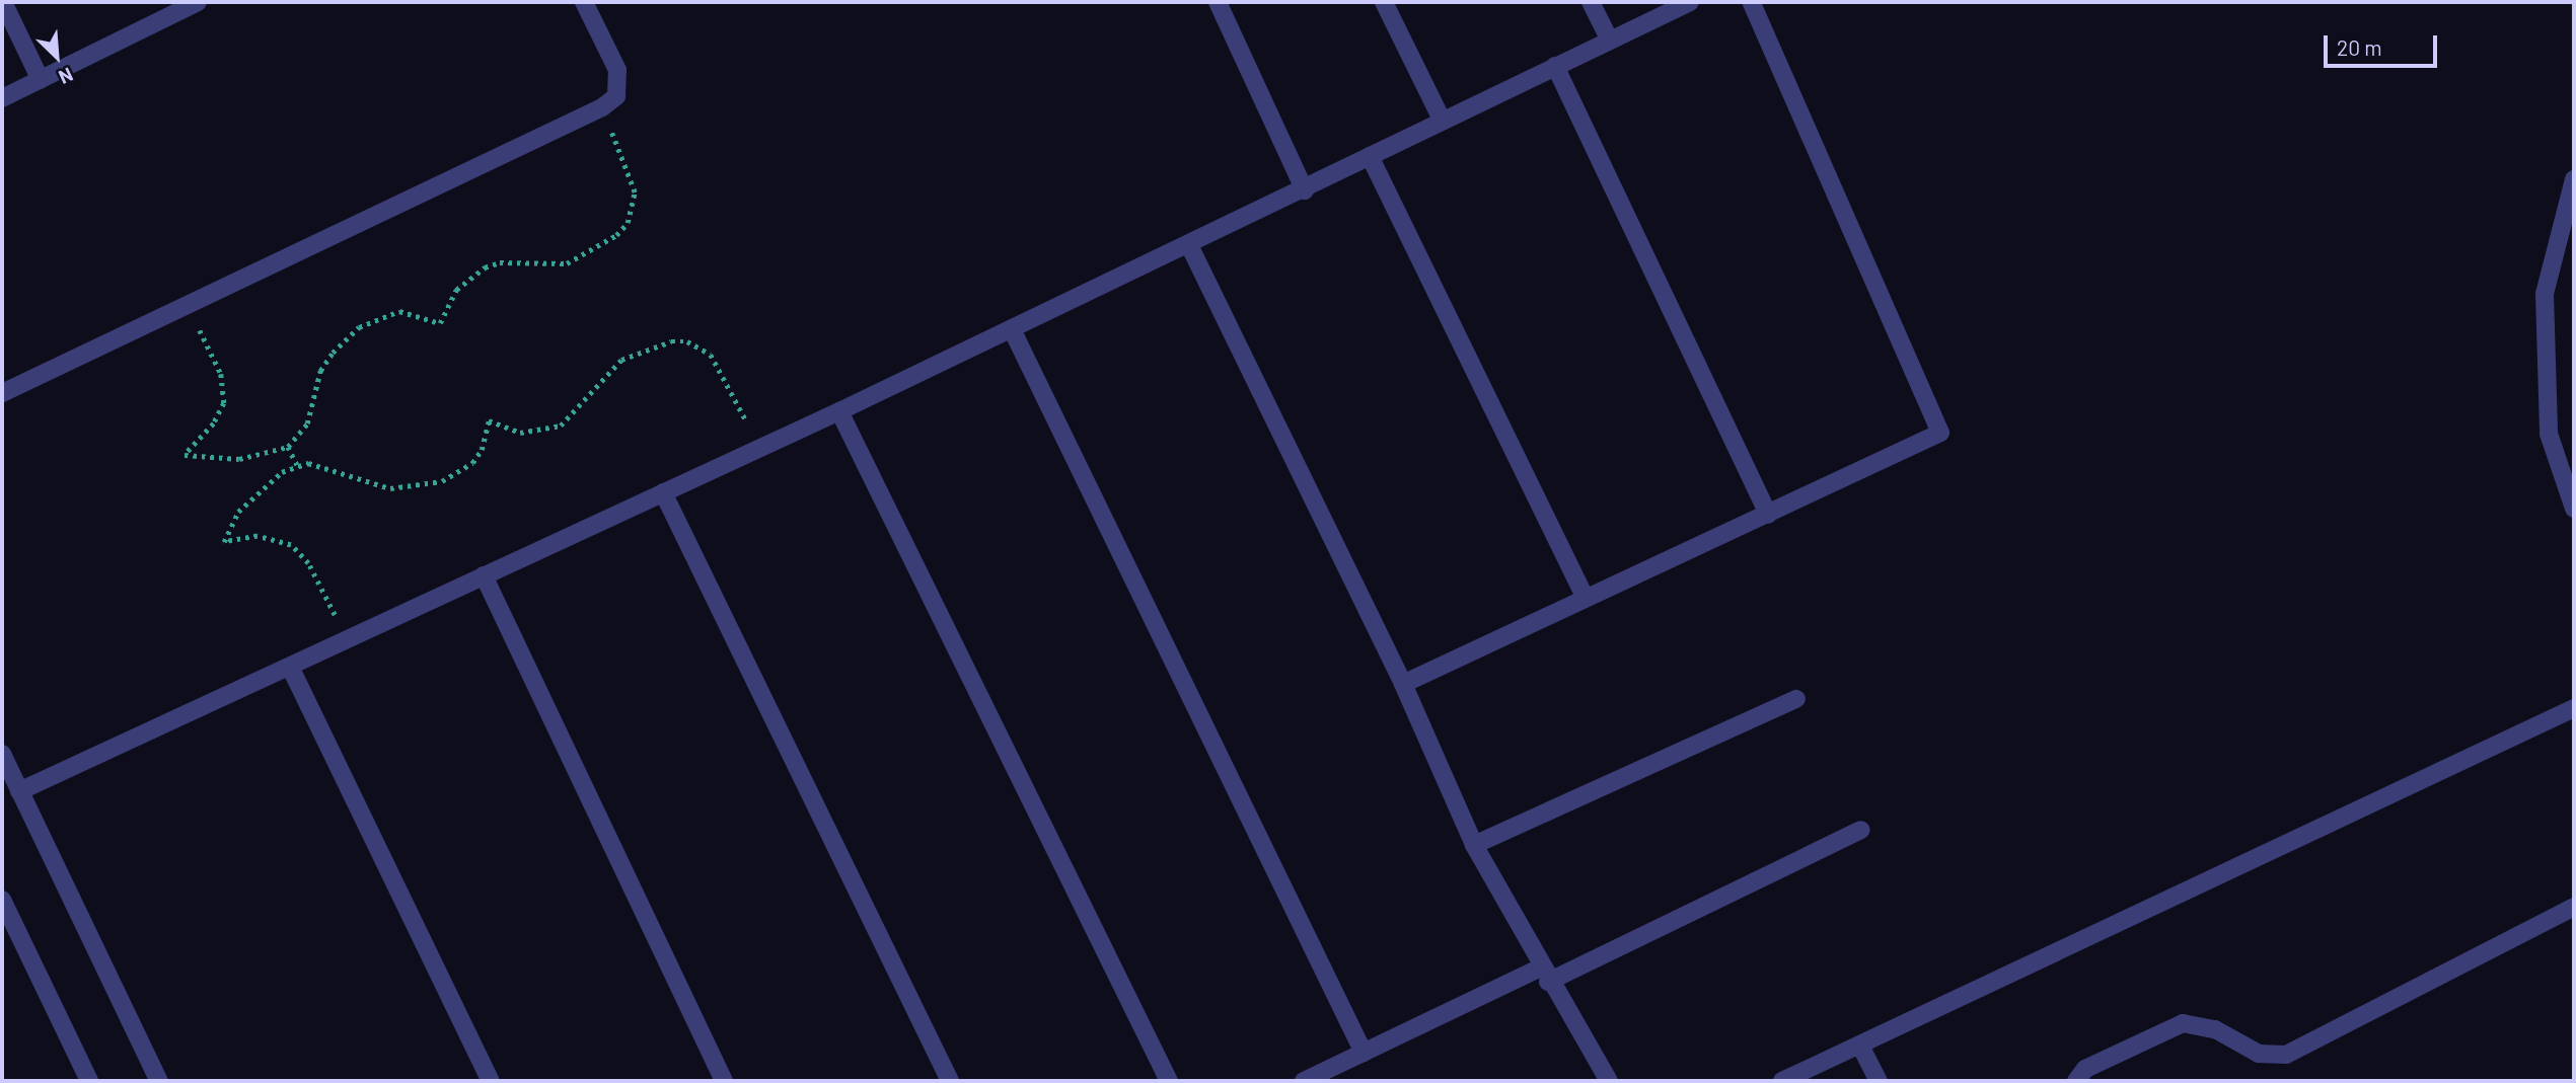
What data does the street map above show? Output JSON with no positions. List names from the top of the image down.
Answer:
{
  "scale_bar": "20 m",
  "north": "bottom right"
}
